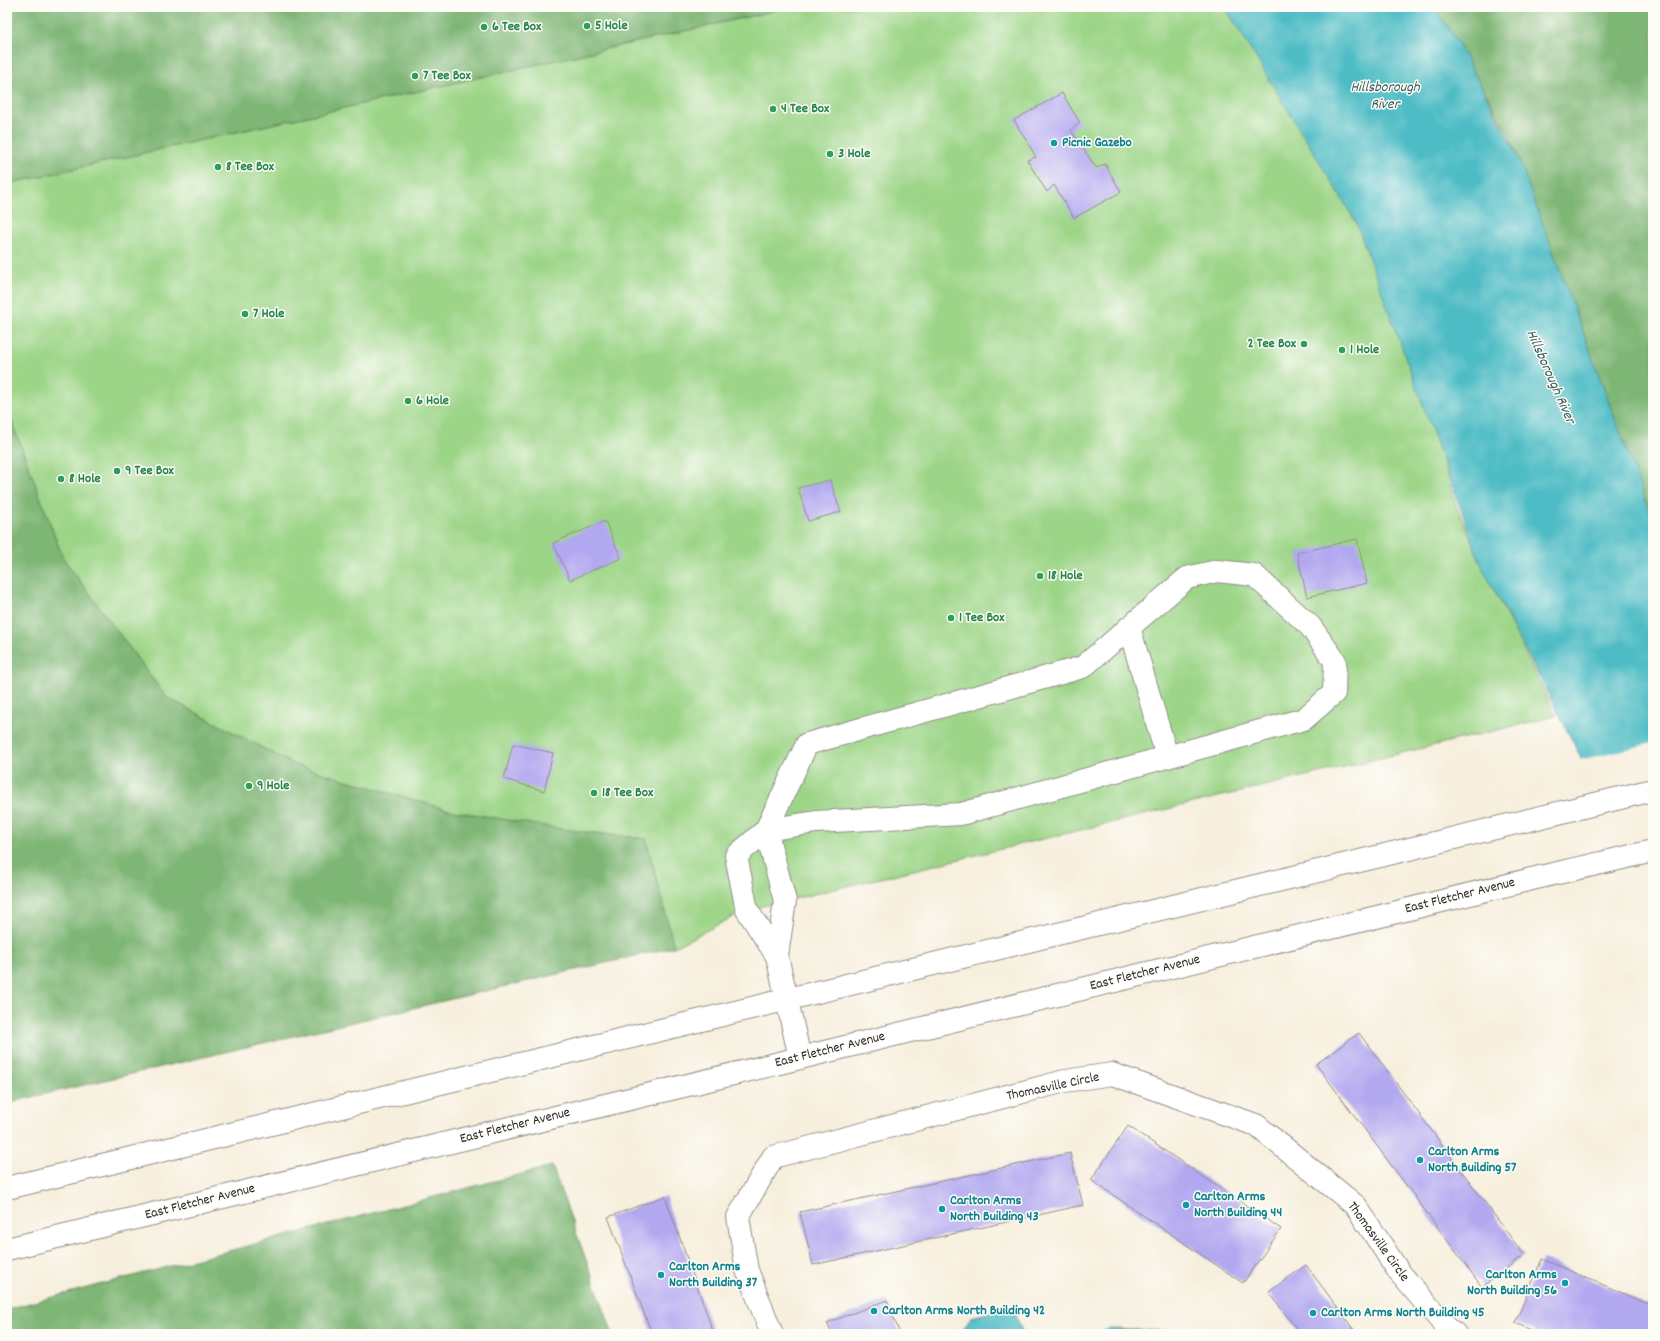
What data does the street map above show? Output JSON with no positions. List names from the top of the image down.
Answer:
{
  "streets": {
    "main road": ["East Fletcher Avenue", "Thomasville Circle"]
  },
  "water": ["Hillsborough River"],
  "places": [
    "5 Hole",
    "6 Tee Box",
    "7 Tee Box",
    "4 Tee Box",
    "Picnic Gazebo",
    "3 Hole",
    "8 Tee Box",
    "7 Hole",
    "2 Tee Box",
    "1 Hole",
    "6 Hole",
    "9 Tee Box",
    "8 Hole",
    "18 Hole",
    "1 Tee Box",
    "9 Hole",
    "18 Tee Box",
    "Carlton Arms North Building 57",
    "Carlton Arms North Building 44",
    "Carlton Arms North Building 43",
    "Carlton Arms North Building 37",
    "Carlton Arms North Building 56",
    "Carlton Arms North Building 42",
    "Carlton Arms North Building 45"
  ]
}
